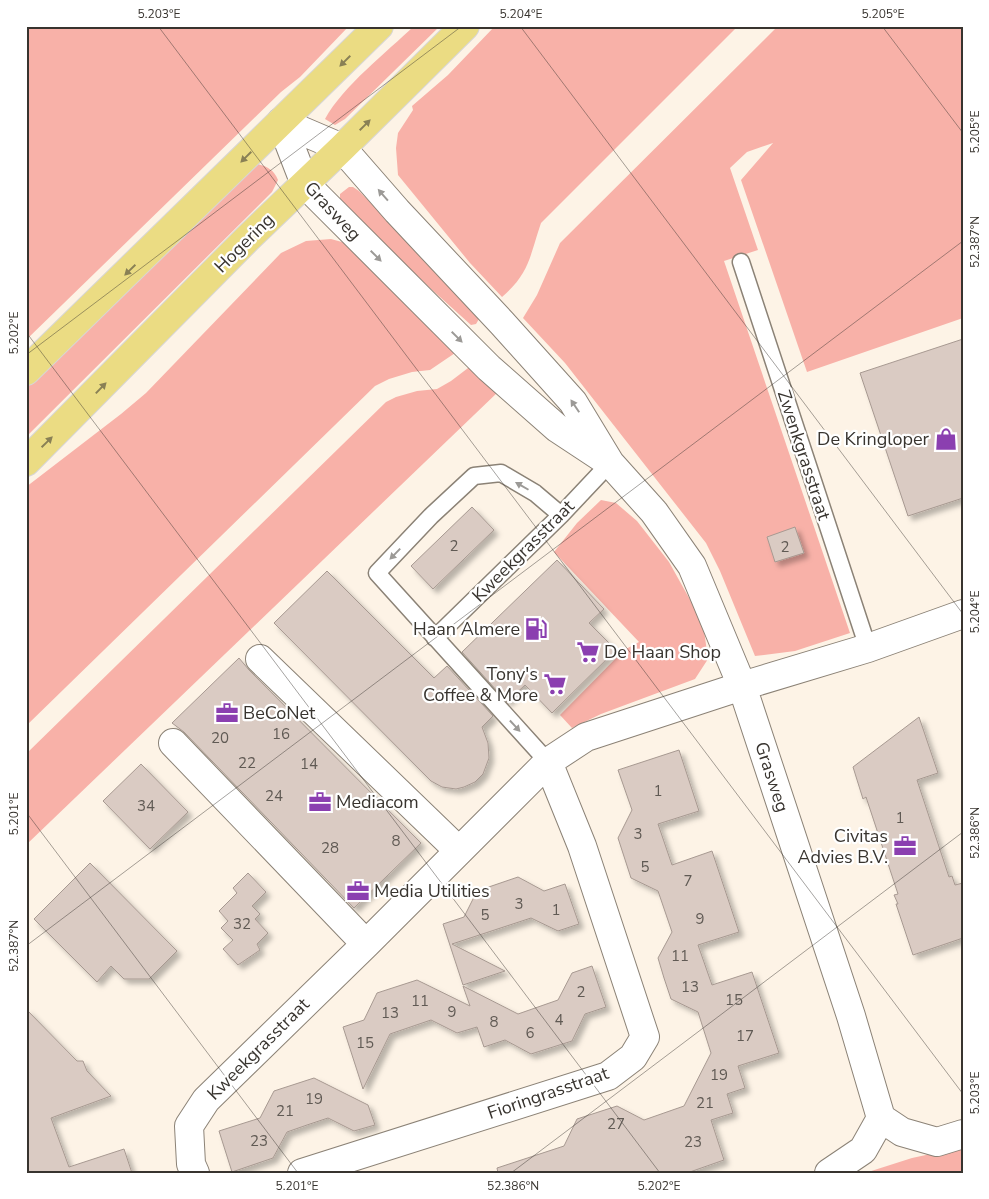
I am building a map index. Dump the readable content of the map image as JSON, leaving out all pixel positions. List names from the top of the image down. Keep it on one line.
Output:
{"streets":{"highway":["Hogering"],"street":["Grasweg","Kweekgrasstraat","Fioringrasstraat"],"lane":["Zwenkgrasstraat"]},"crossings":[["Grasweg","Hogering"],["Grasweg","Kweekgrasstraat"],["Kweekgrasstraat","Fioringrasstraat"]],"places":{"shop":["De Kringloper"],"fuel station":["Haan Almere"],"supermarket":["De Haan Shop","Tony's Coffee & More"],"office":["BeCoNet","Mediacom","Civitas Advies B.V.","Media Utilities"]},"house_numbers":["2","2","16","20","22","14","1","24","34","1","3","8","28","5","7","3","1","5","9","32","11","13","2","15","11","9","13","4","8","6","17","15","19","19","21","21","27","23","23"],"coordinates":["5.203°E","5.204°E","5.205°E","52.387°N","5.202°E","5.201°E","52.386°N"]}
